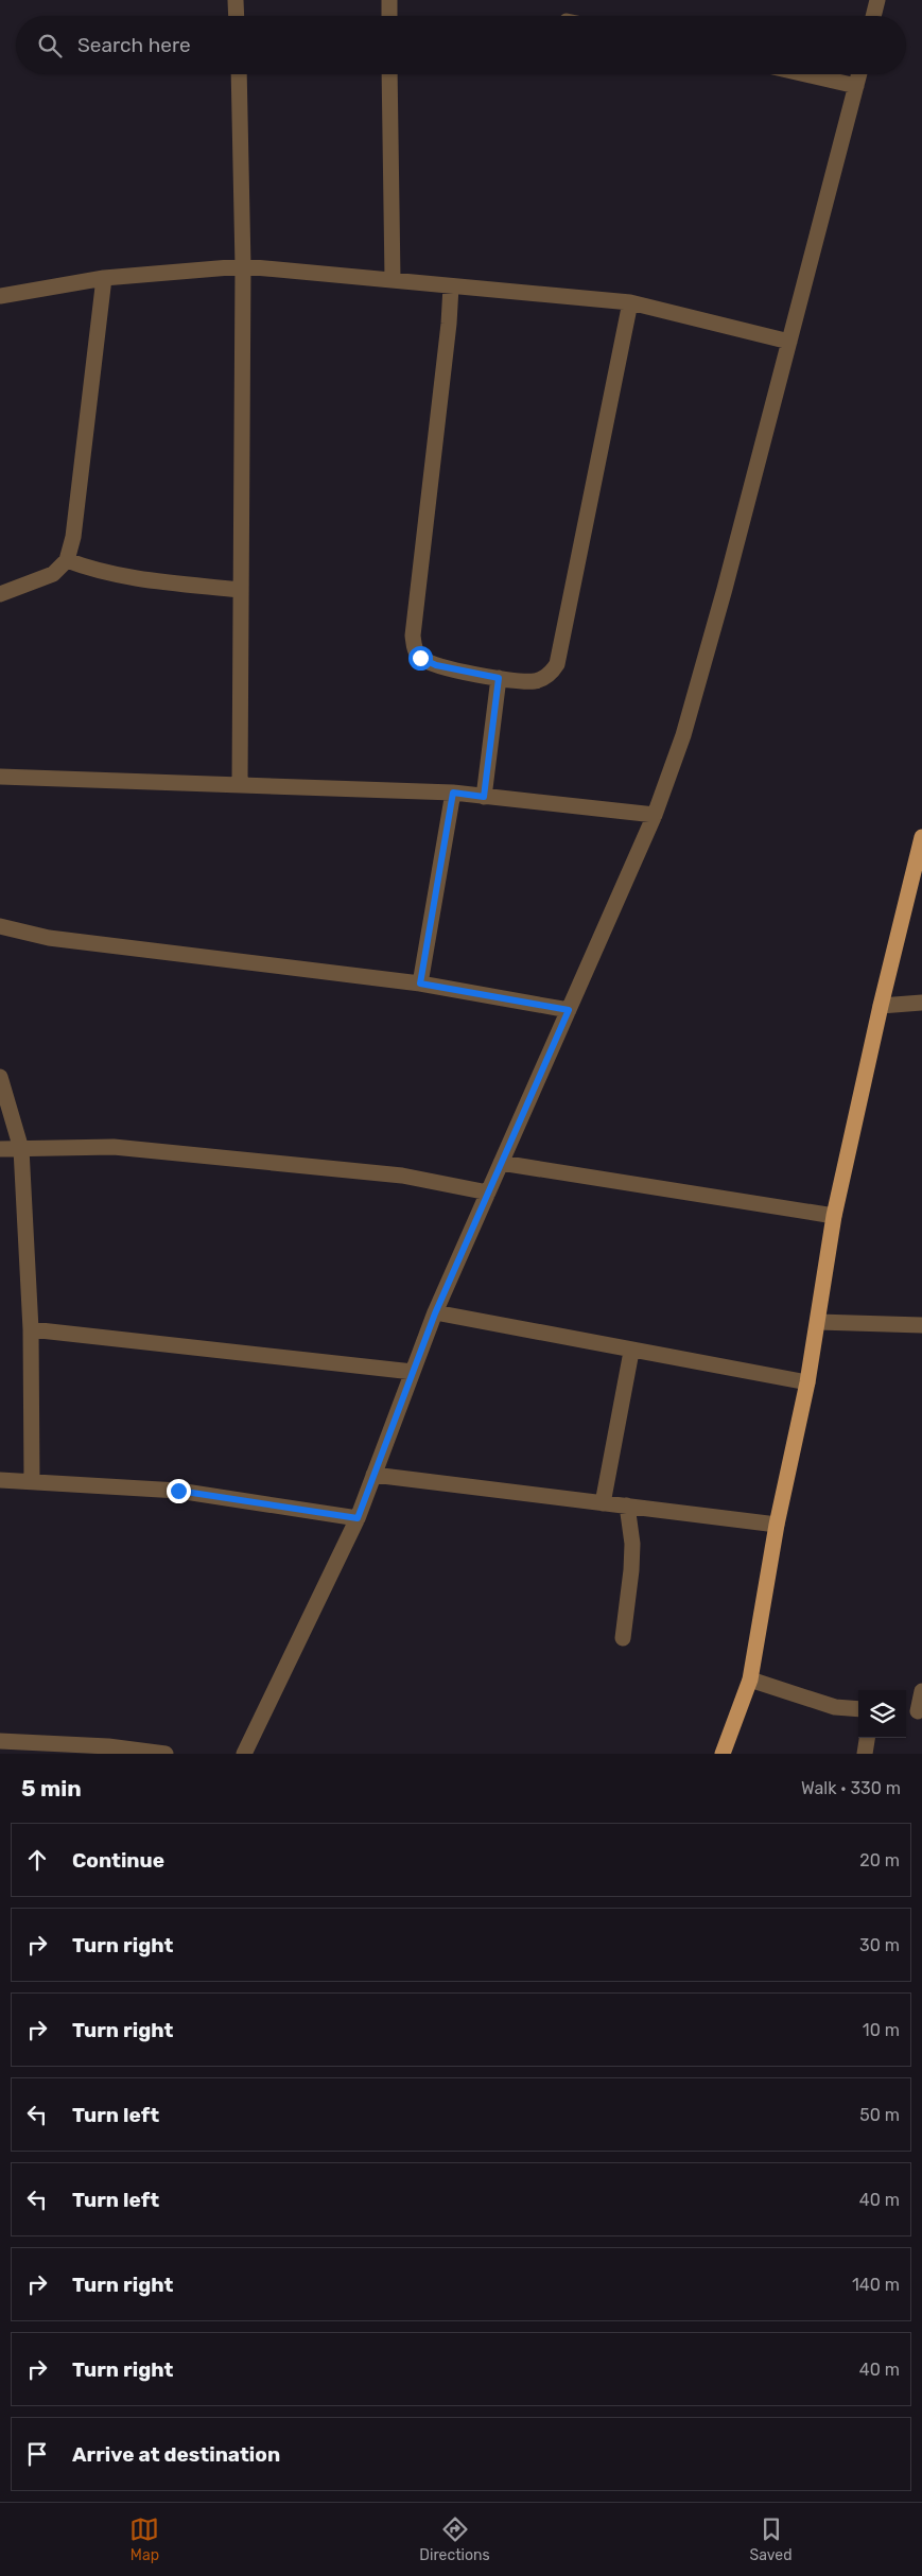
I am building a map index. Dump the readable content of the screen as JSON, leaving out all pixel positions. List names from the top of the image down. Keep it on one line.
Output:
{"page":{"search":"Search here","heading":["5 min","Walk · 330 m"],"list":[["Continue","20 m"],["Turn right","30 m"],["Turn right","10 m"],["Turn left","50 m"],["Turn left","40 m"],["Turn right","140 m"],["Turn right","40 m"],"Arrive at destination"],"nav":["Map","Directions","Saved"]}}
